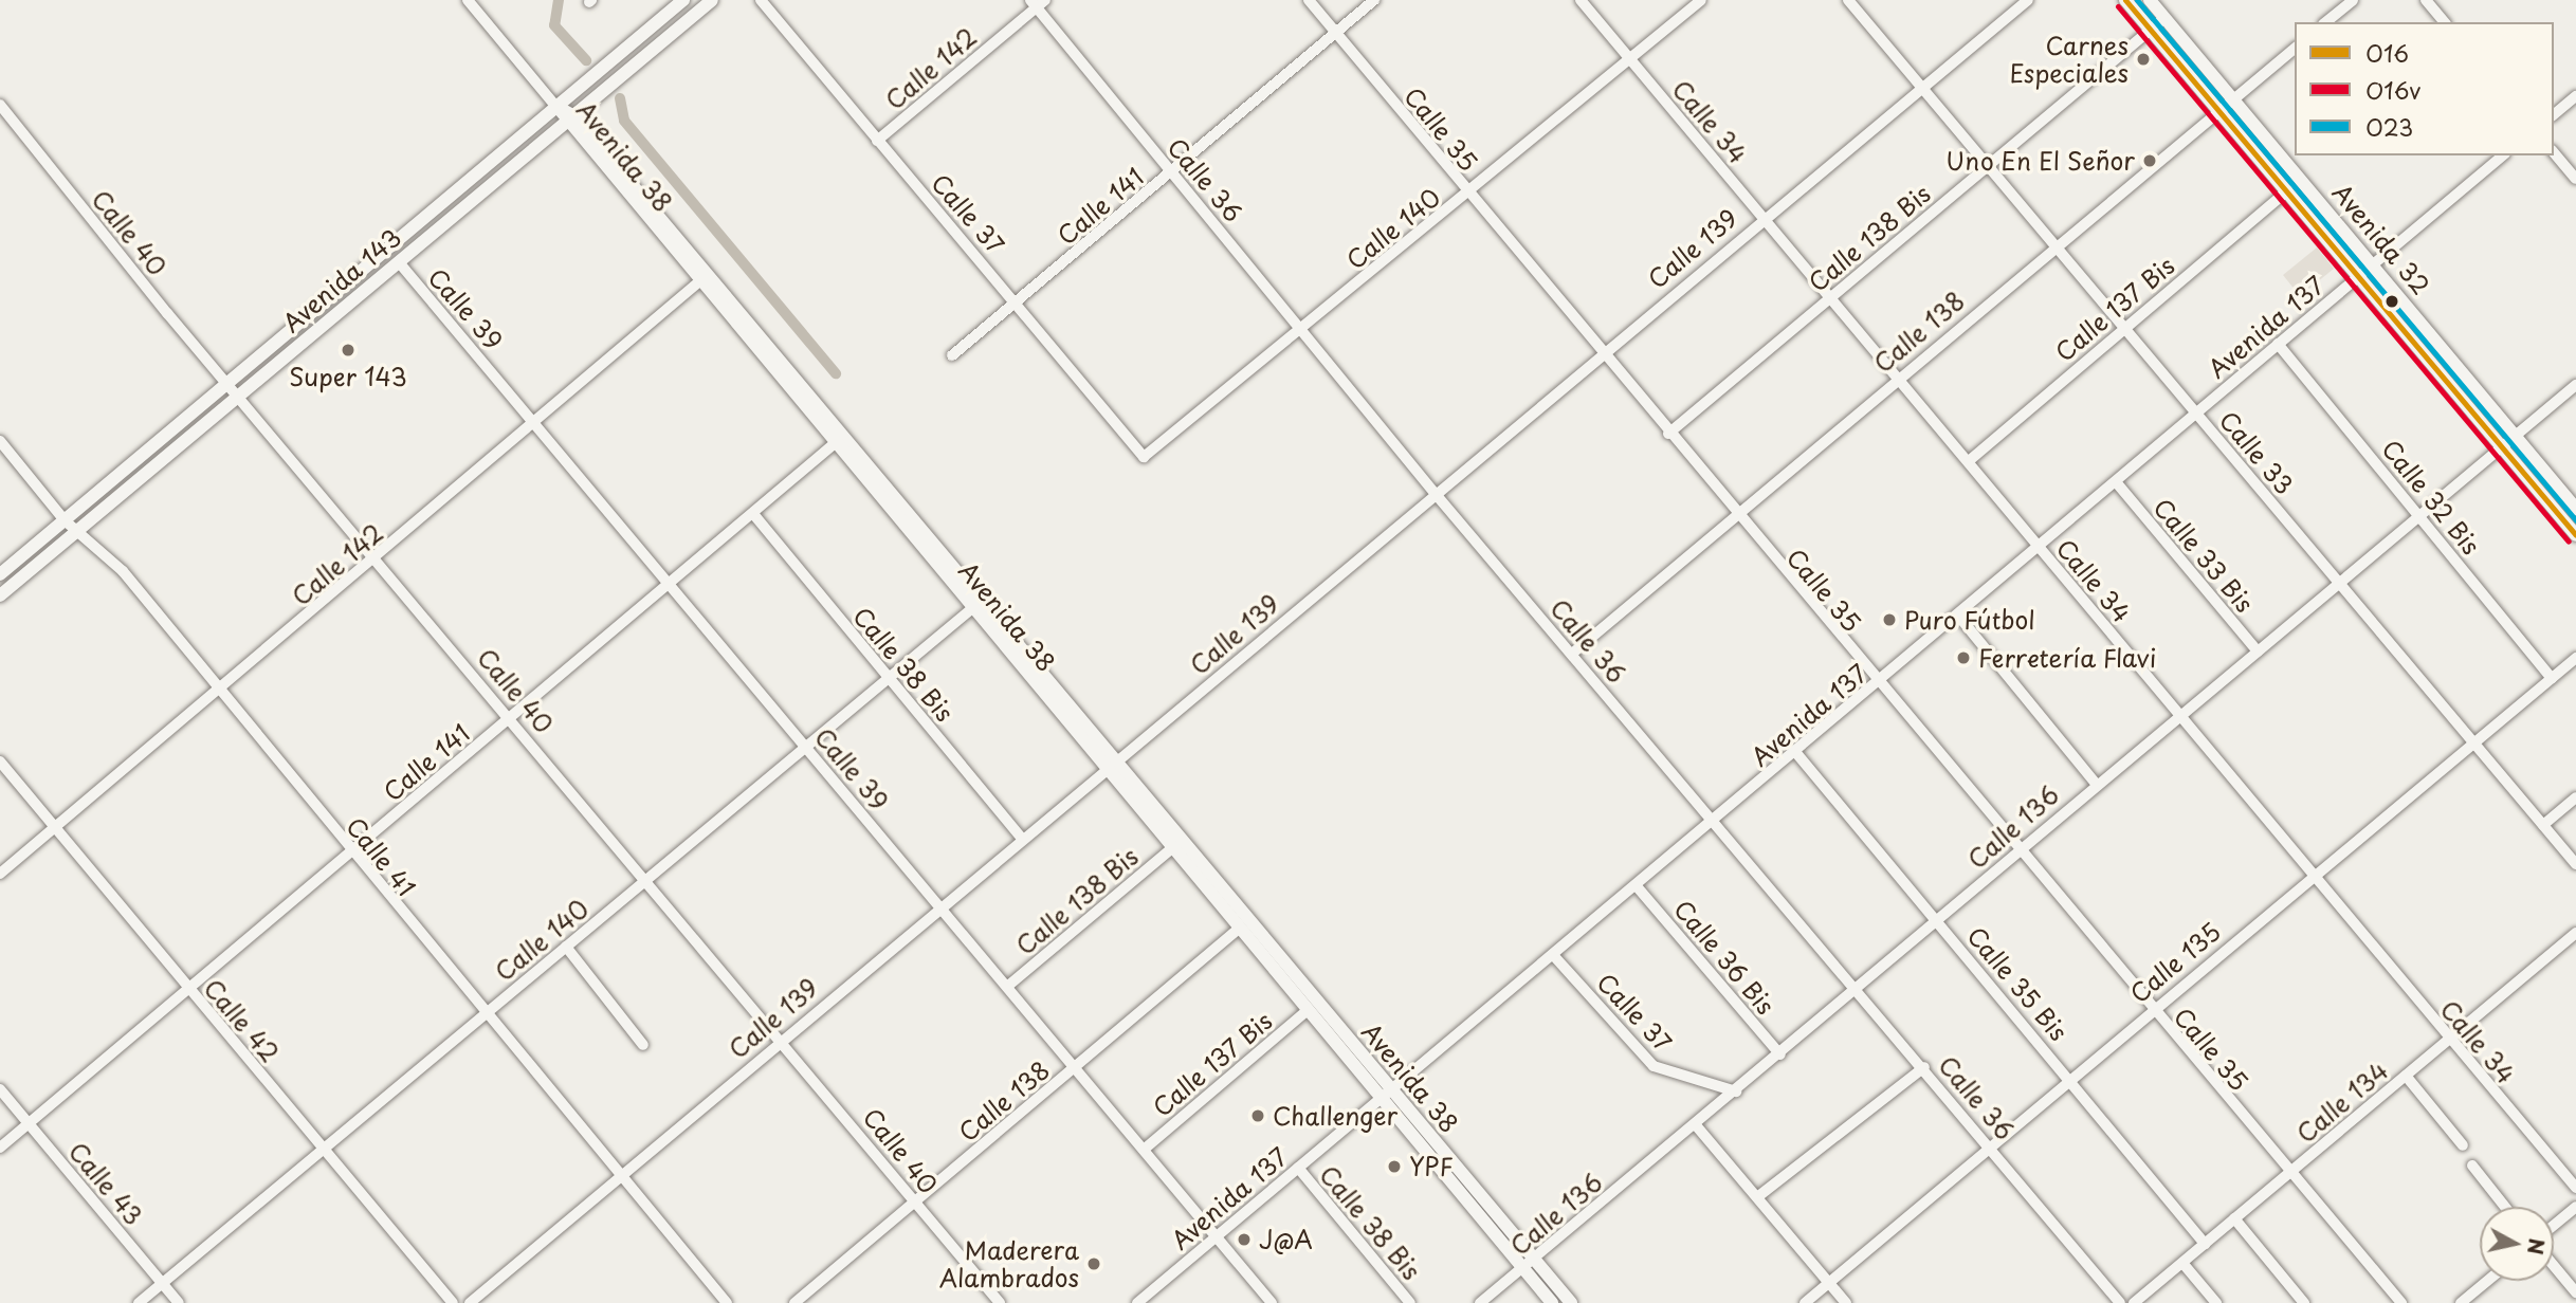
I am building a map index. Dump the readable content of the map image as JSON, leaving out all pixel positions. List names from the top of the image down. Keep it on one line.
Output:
{"streets":{"main road":["Avenida 38","Avenida 32","Avenida 143"],"street":["Calle 142","Calle 34","Calle 35","Calle 36","Calle 141","Calle 37","Calle 140","Calle 40","Calle 138 Bis","Calle 139","Calle 39","Calle 137 Bis","Avenida 137","Calle 138","Calle 33","Calle 32 Bis","Calle 33 Bis","Calle 38 Bis","Calle 136","Calle 41","Calle 36 Bis","Calle 135","Calle 35 Bis","Calle 42","Calle 134","Calle 43"]},"crossings":[["Calle 142","Avenida 38"],["Calle 142","Calle 36"],["Calle 142","Calle 37"],["Calle 142","Calle 40"],["Calle 142","Calle 39"],["Calle 142","Calle 41"],["Calle 142","Calle 42"],["Calle 34","Calle 140"],["Calle 34","Calle 138 Bis"],["Calle 34","Calle 139"],["Calle 34","Calle 137 Bis"],["Calle 34","Avenida 137"],["Calle 34","Calle 138"],["Calle 34","Calle 136"],["Calle 34","Calle 135"],["Calle 34","Calle 134"],["Calle 35","Calle 141"],["Calle 35","Calle 140"],["Calle 35","Calle 138 Bis"],["Calle 35","Calle 139"],["Calle 35","Avenida 137"],["Calle 35","Calle 138"],["Calle 35","Calle 136"],["Calle 35","Calle 135"],["Calle 35","Calle 134"],["Avenida 38","Calle 141"],["Avenida 38","Calle 140"],["Avenida 38","Calle 138 Bis"],["Avenida 38","Calle 139"],["Avenida 38","Avenida 143"],["Avenida 38","Calle 137 Bis"],["Avenida 38","Avenida 137"],["Avenida 38","Calle 138"],["Avenida 38","Calle 136"],["Calle 36","Calle 141"],["Calle 36","Calle 140"],["Calle 36","Calle 139"],["Calle 36","Avenida 137"],["Calle 36","Calle 138"],["Calle 36","Calle 136"],["Calle 36","Calle 135"],["Calle 141","Calle 37"],["Calle 141","Calle 40"],["Calle 141","Calle 39"],["Calle 141","Calle 38 Bis"],["Calle 141","Calle 41"],["Calle 141","Calle 42"],["Calle 141","Calle 43"],["Calle 37","Calle 140"],["Calle 37","Avenida 137"],["Calle 37","Calle 136"],["Calle 140","Calle 40"],["Calle 140","Calle 39"],["Calle 140","Calle 38 Bis"],["Calle 140","Calle 41"],["Calle 140","Calle 42"],["Calle 140","Calle 43"],["Calle 40","Calle 139"],["Calle 40","Avenida 143"],["Calle 40","Calle 138"],["Calle 138 Bis","Avenida 32"],["Calle 138 Bis","Calle 39"],["Calle 138 Bis","Calle 33"],["Avenida 32","Calle 137 Bis"],["Avenida 32","Avenida 137"],["Avenida 32","Calle 138"],["Avenida 32","Calle 136"],["Calle 139","Calle 39"],["Calle 139","Calle 33"],["Calle 139","Calle 38 Bis"],["Calle 139","Calle 41"],["Avenida 143","Calle 39"],["Avenida 143","Calle 41"],["Calle 39","Calle 137 Bis"],["Calle 39","Avenida 137"],["Calle 39","Calle 138"],["Calle 137 Bis","Calle 33"],["Avenida 137","Calle 33"],["Avenida 137","Calle 32 Bis"],["Avenida 137","Calle 33 Bis"],["Avenida 137","Calle 38 Bis"],["Avenida 137","Calle 36 Bis"],["Avenida 137","Calle 35 Bis"],["Calle 138","Calle 33"],["Calle 33","Calle 136"],["Calle 33","Calle 135"],["Calle 32 Bis","Calle 136"],["Calle 32 Bis","Calle 135"],["Calle 33 Bis","Calle 136"],["Calle 136","Calle 36 Bis"],["Calle 136","Calle 35 Bis"],["Calle 135","Calle 35 Bis"],["Calle 35 Bis","Calle 134"]],"places":["Carnes Especiales","Uno En El Señor","Super 143","Puro Fútbol","Ferretería Flavi","Challenger","YPF","J@A","Maderera Alambrados"],"lines":["transit line O16","transit line O23","transit line O16v"],"legend":["O16","O16v","O23"],"north":"right"}
